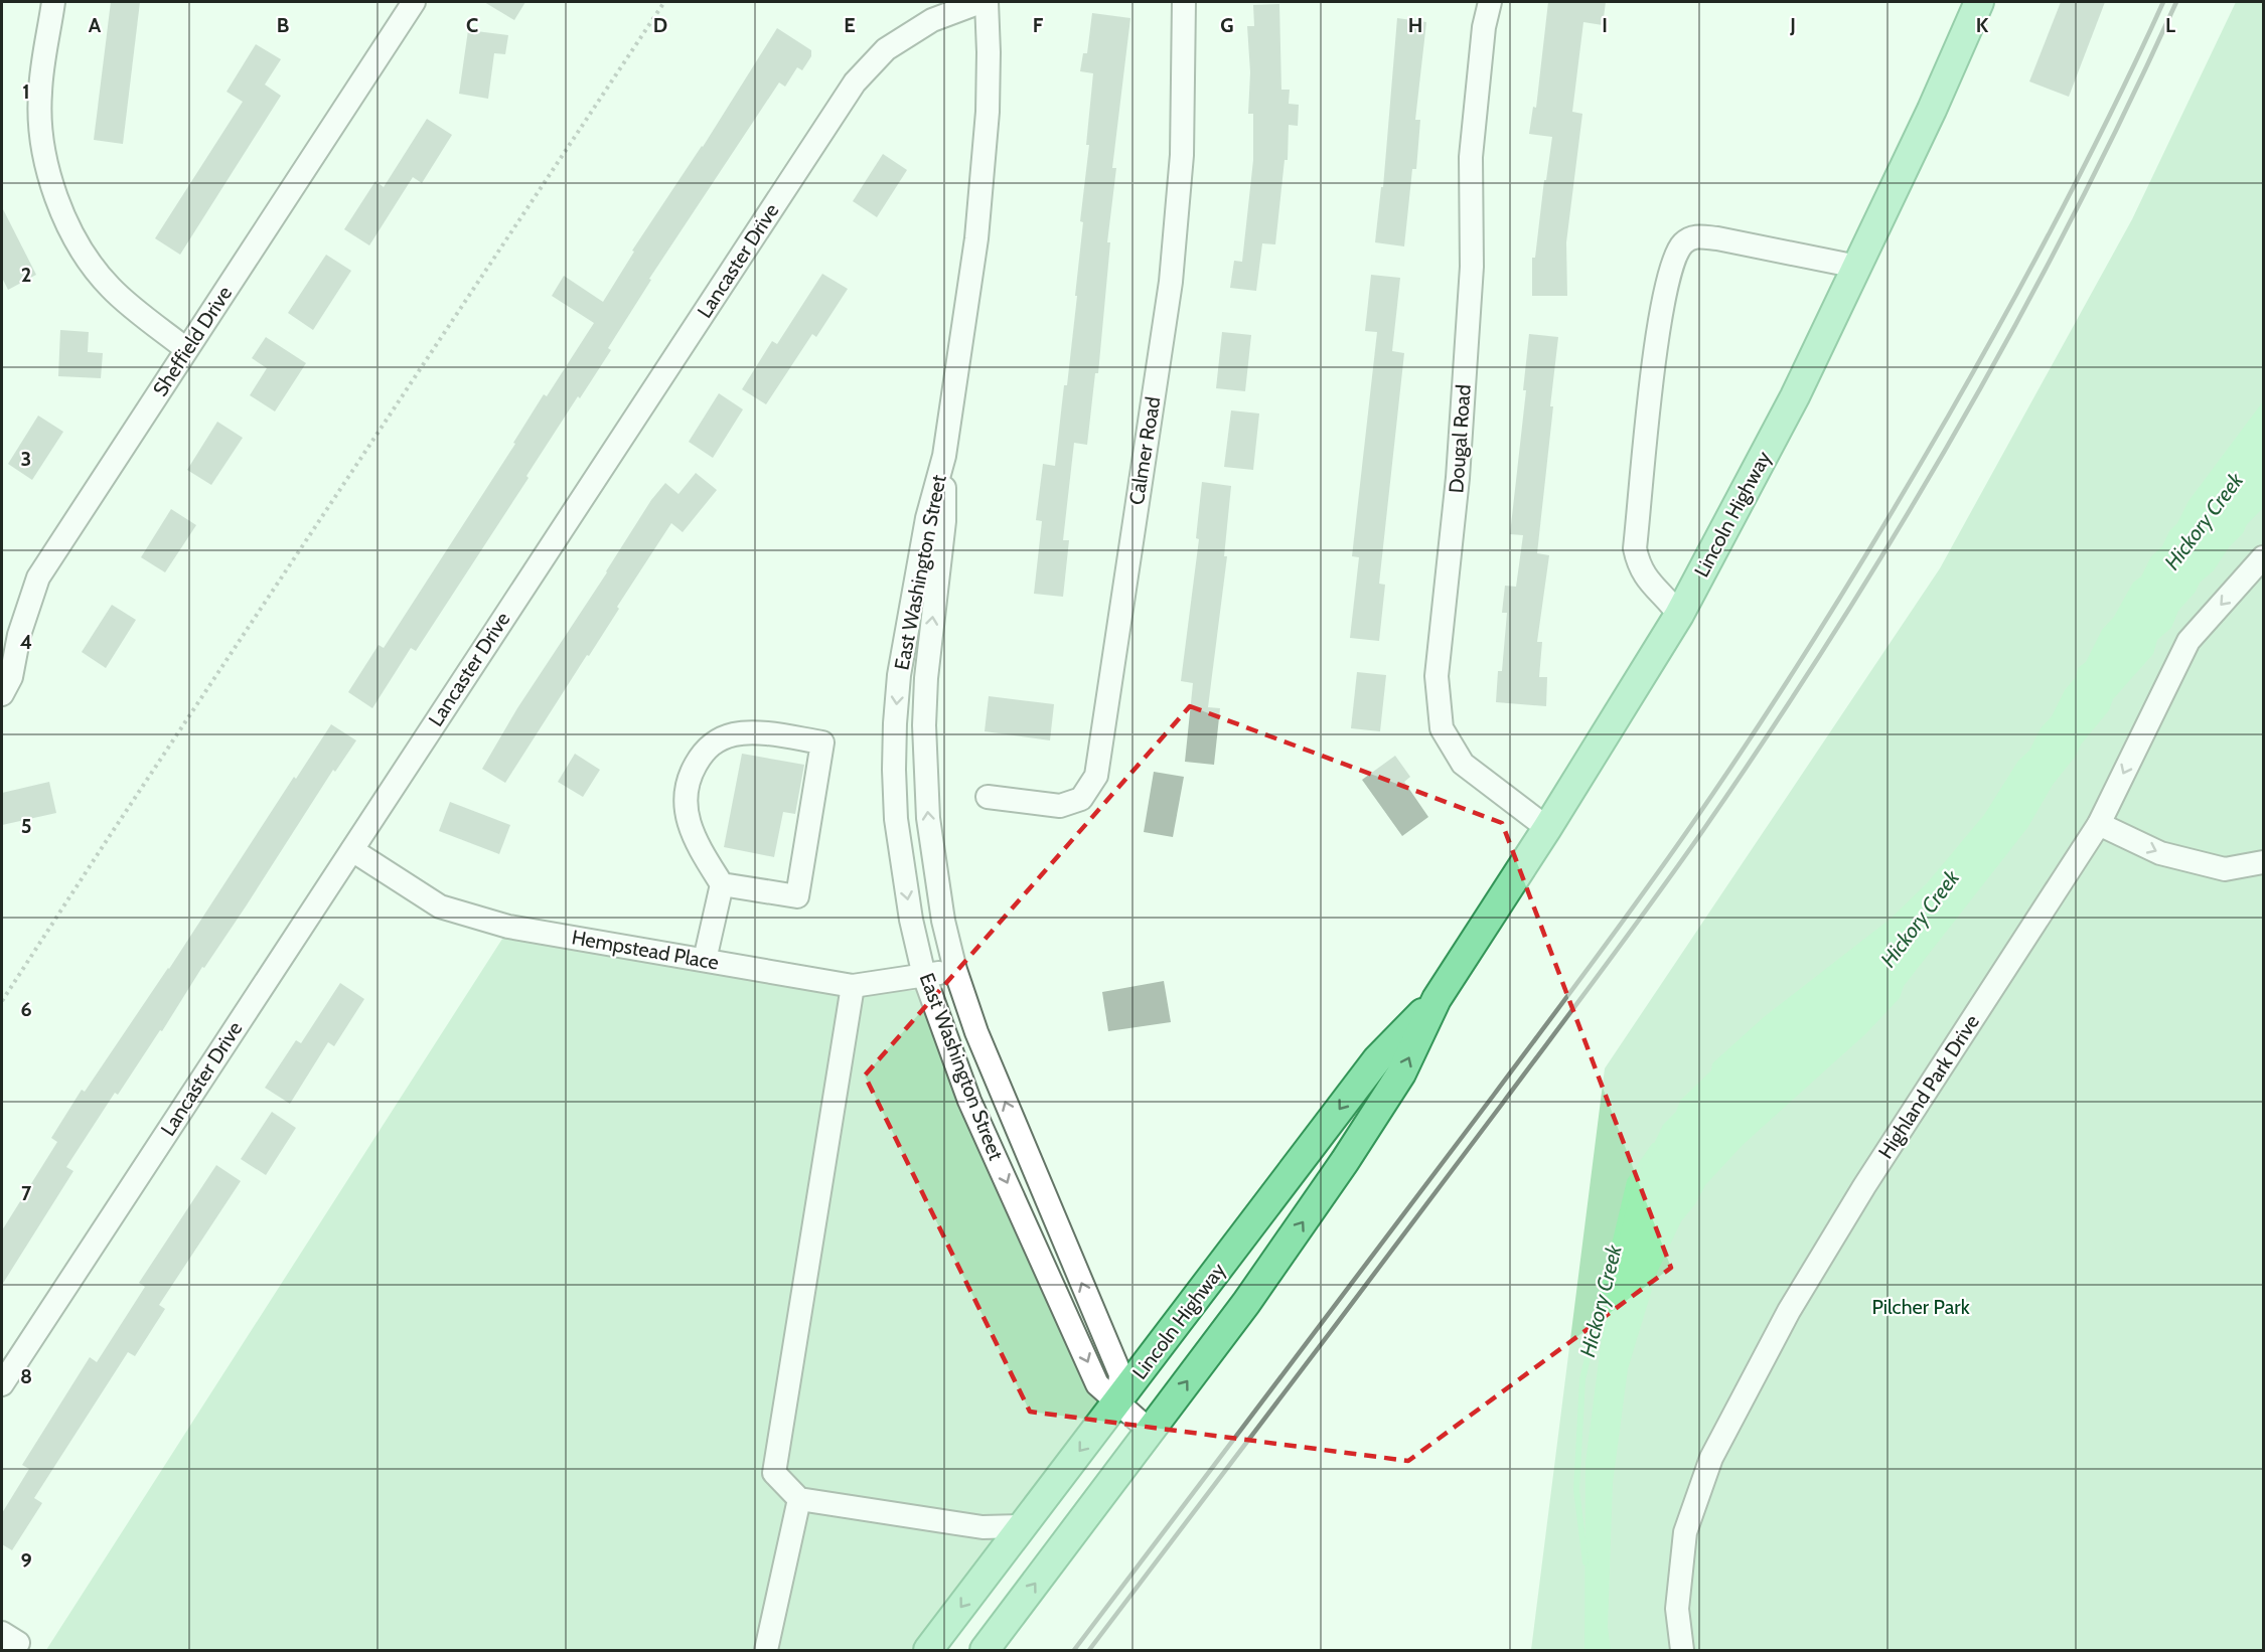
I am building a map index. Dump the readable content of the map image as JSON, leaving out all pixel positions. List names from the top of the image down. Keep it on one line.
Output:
{"streets":{"main road":["Lincoln Highway"],"street":["Lancaster Drive","Sheffield Drive","Dougal Road","Calmer Road","East Washington Street","Hempstead Place","Highland Park Drive"]},"crossings":[["Lancaster Drive","Hempstead Place"],["Dougal Road","Lincoln Highway"],["Lincoln Highway","East Washington Street"],["East Washington Street","Hempstead Place"]],"water":["Hickory Creek"],"parks":["Pilcher Park"],"grid":{"columns":["A","B","C","D","E","F","G","H","I","J","K","L"],"rows":["1","2","3","4","5","6","7","8","9"]}}
